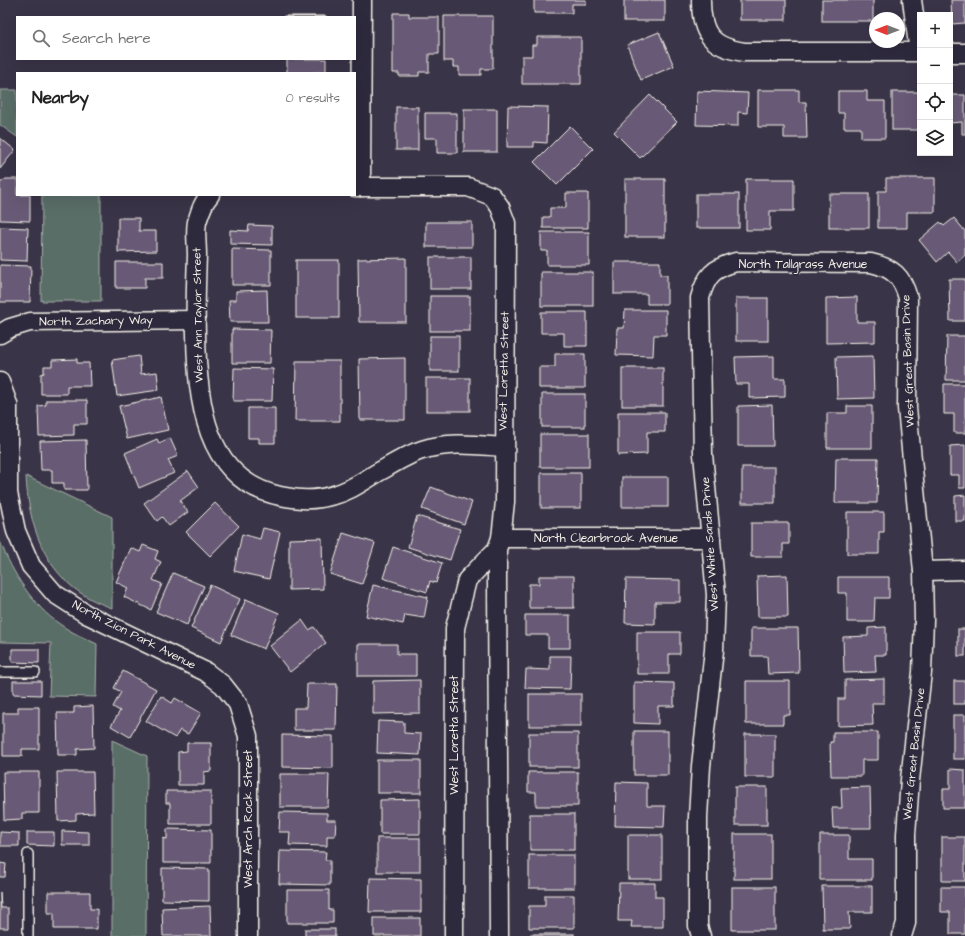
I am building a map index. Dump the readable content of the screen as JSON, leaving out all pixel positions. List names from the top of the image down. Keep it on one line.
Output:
{"streets":{"street":["North Tallgrass Avenue","West Ann Taylor Street","North Zachary Way","West Great Basin Drive","West Loretta Street","North Clearbrook Avenue","West White Sands Drive","North Zion Park Avenue","West Arch Rock Street"]},"crossings":[["North Tallgrass Avenue","West Great Basin Drive"],["North Tallgrass Avenue","West White Sands Drive"],["West Ann Taylor Street","North Zachary Way"],["West Ann Taylor Street","West Loretta Street"],["West Loretta Street","North Clearbrook Avenue"],["North Clearbrook Avenue","West White Sands Drive"],["North Zion Park Avenue","West Arch Rock Street"]],"north":"left","page":{"map_buttons":["+","−"],"search":"Search here","heading":["Nearby","0 results"]}}
